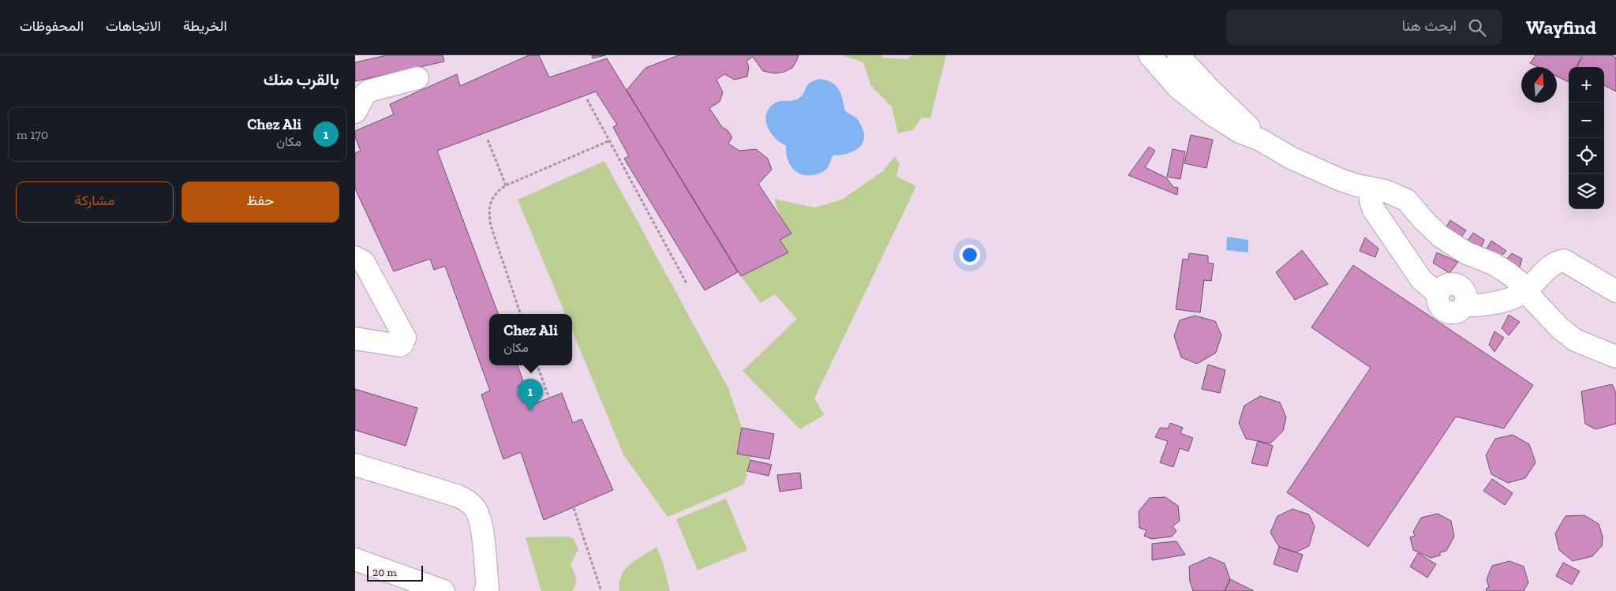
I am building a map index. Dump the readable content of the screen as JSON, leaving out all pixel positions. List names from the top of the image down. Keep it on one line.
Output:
{"scale_bar":"20 m","north":"top","page":{"header":"Wayfind","search":"ابحث هنا","nav":["الخريطة","الاتجاهات","المحفوظات"],"heading":"بالقرب منك","map_buttons":["+","−"],"list":[{"mark":"1","name":"Chez Ali","note":"مكان","value":"170 m"}],"buttons":["حفظ","مشاركة"],"popup":["Chez Ali","مكان"],"pins":"1","scale":"20 m"}}
